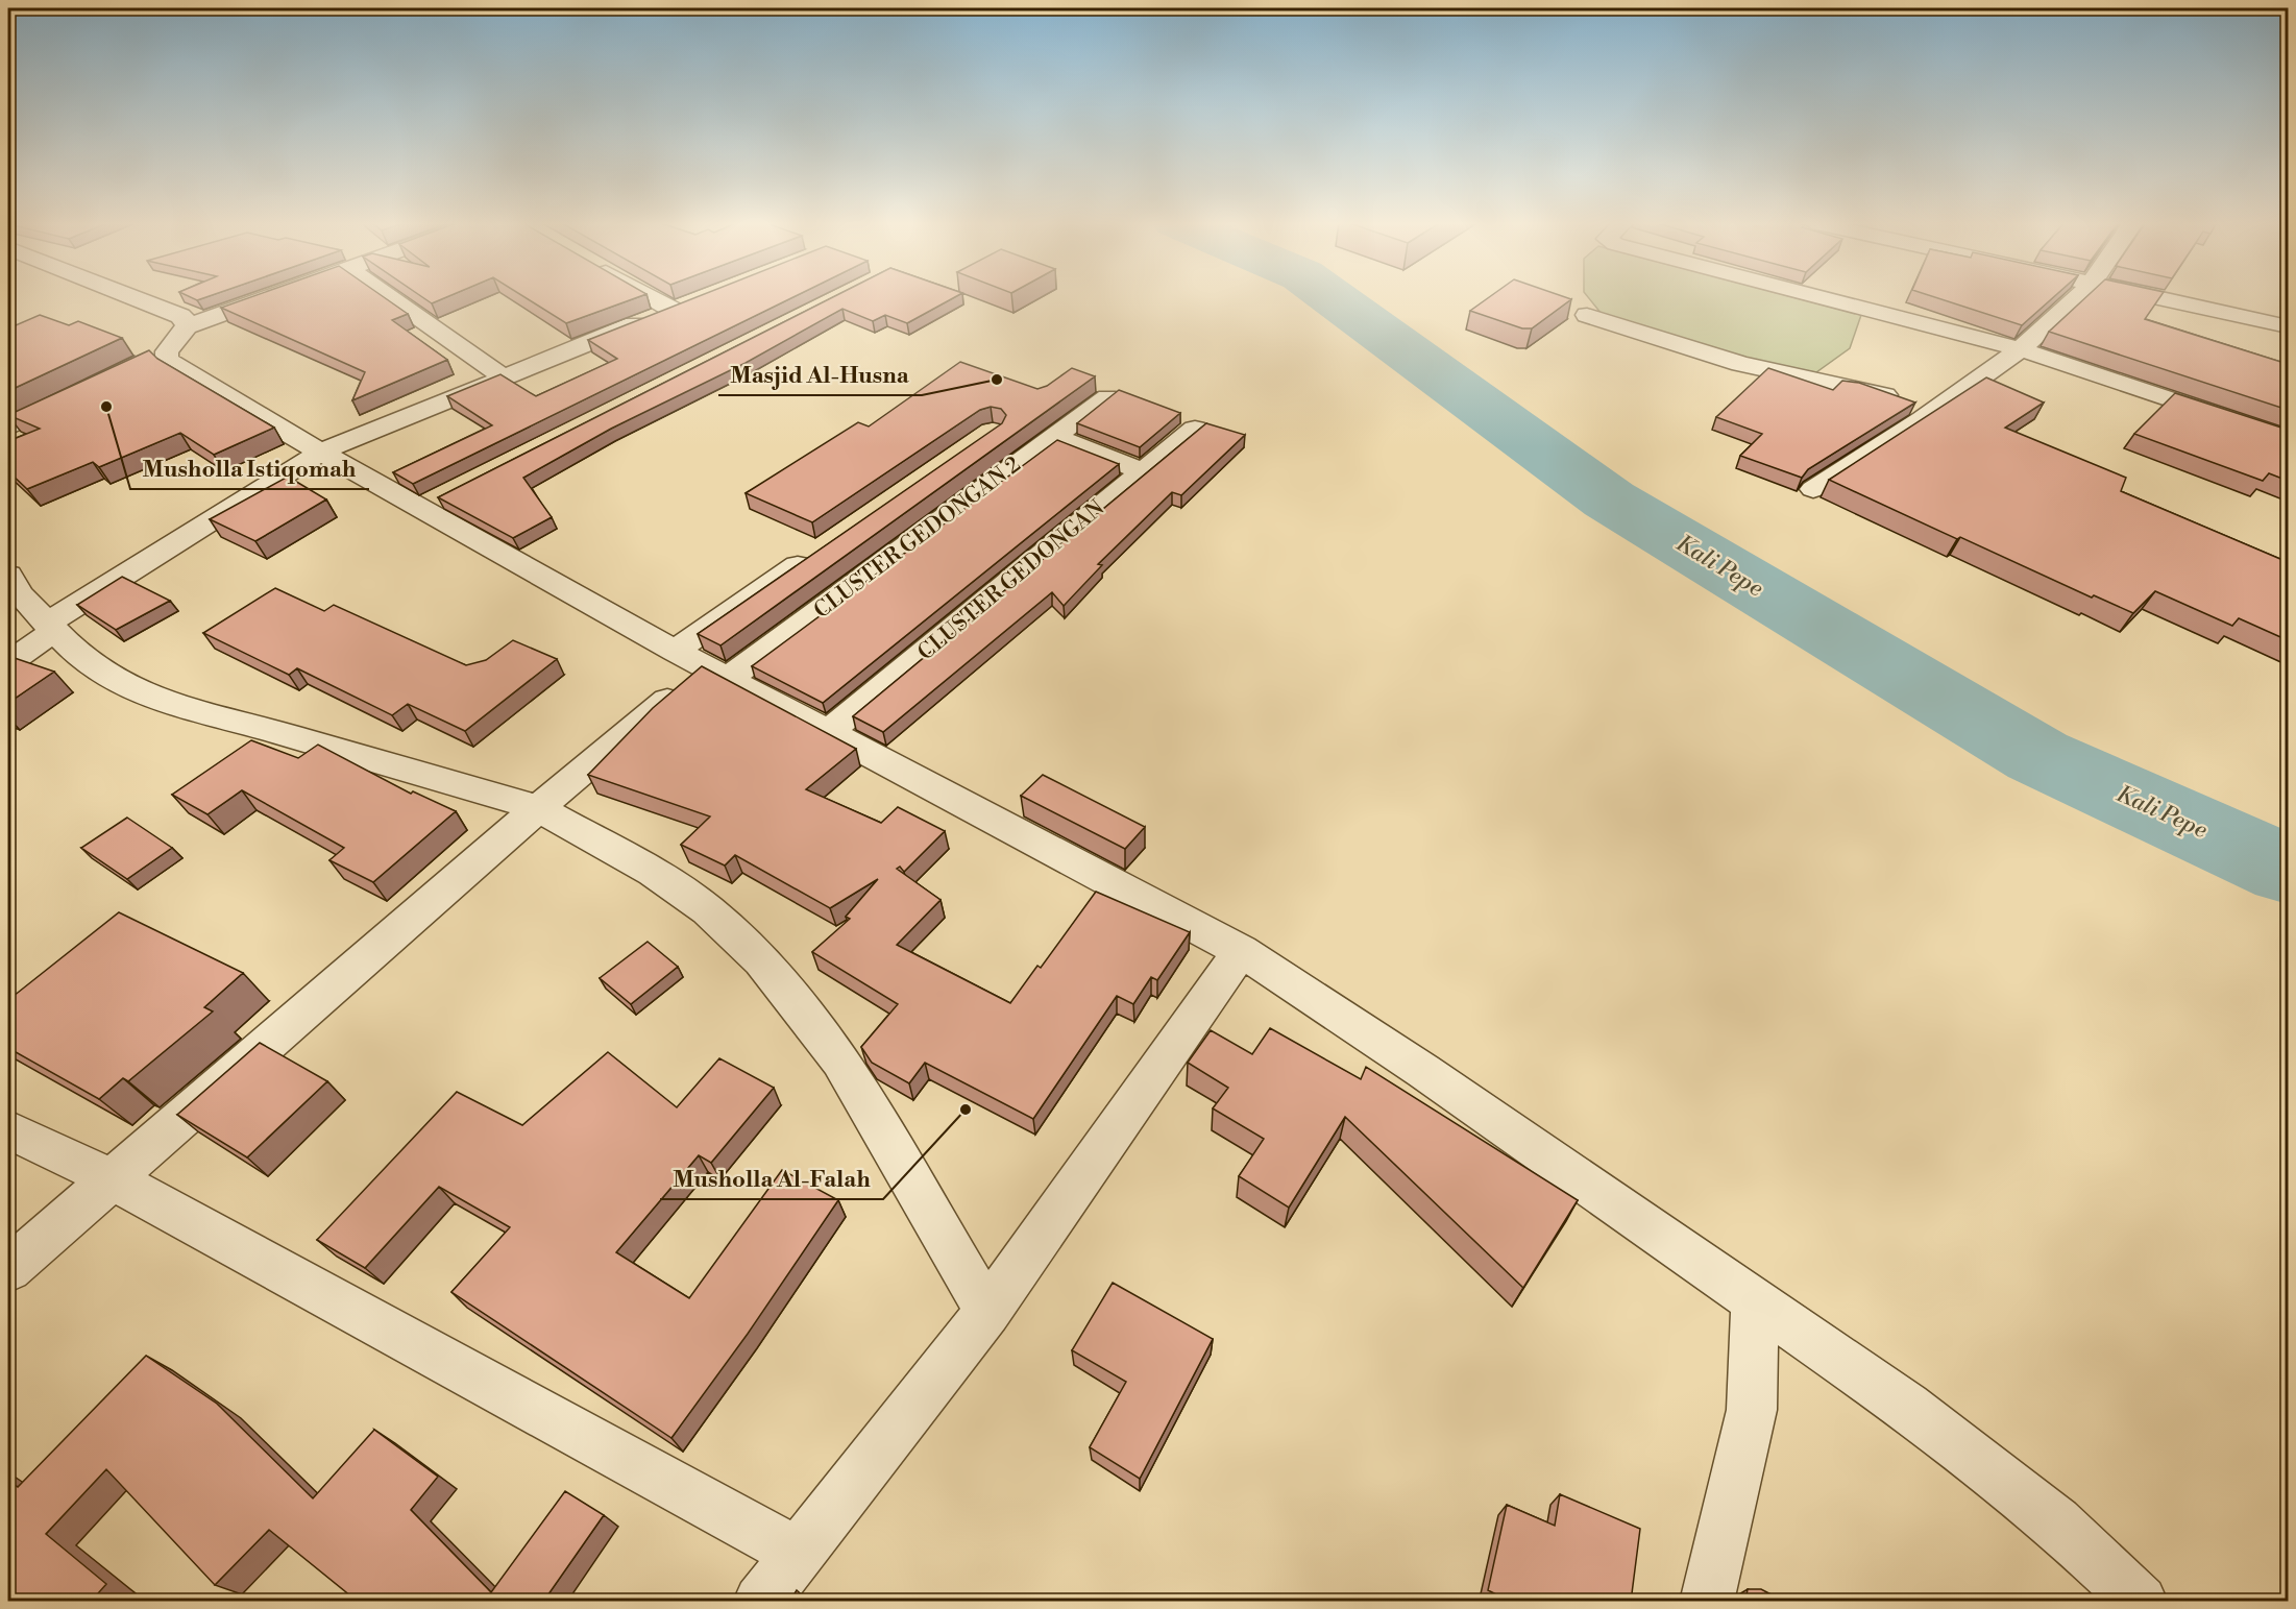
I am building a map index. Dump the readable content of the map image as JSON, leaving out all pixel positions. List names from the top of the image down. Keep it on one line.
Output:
{"streets":{"street":["CLUSTER GEDONGAN 2","CLUSTER GEDONGAN"]},"water":["Kali Pepe"],"places":["Masjid Al-Husna","Musholla Istiqomah","Musholla Al-Falah"]}
